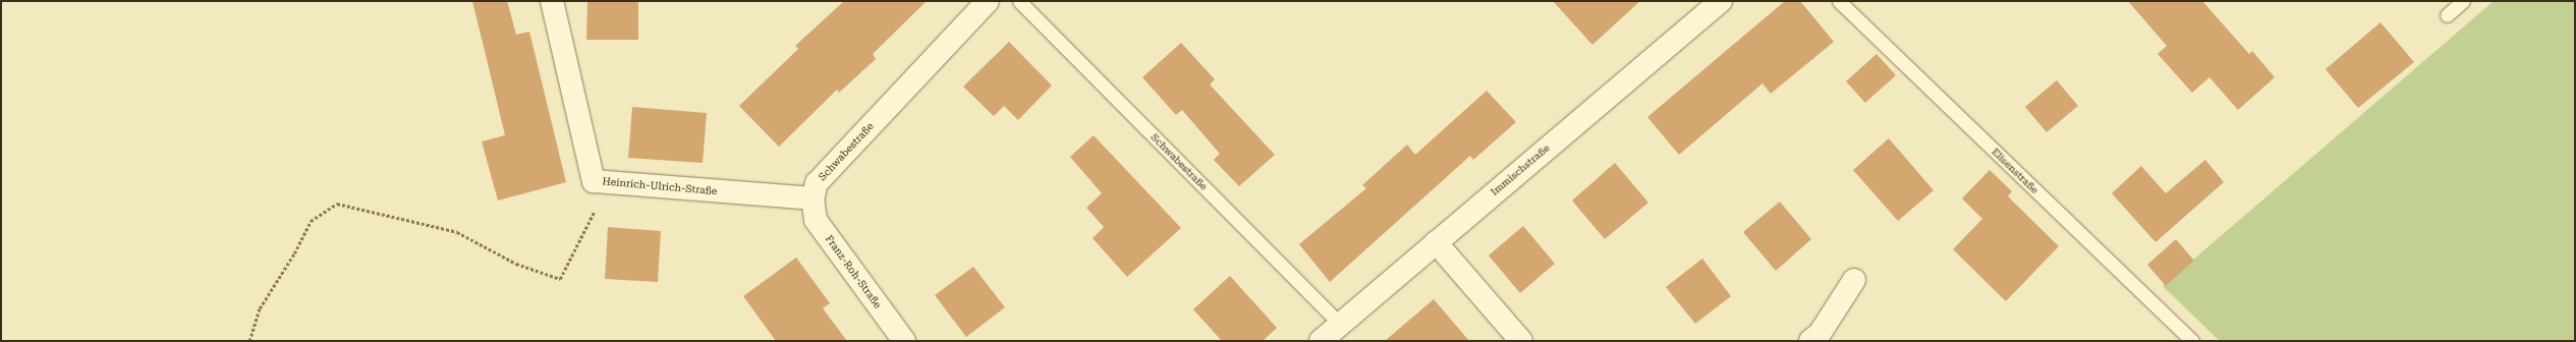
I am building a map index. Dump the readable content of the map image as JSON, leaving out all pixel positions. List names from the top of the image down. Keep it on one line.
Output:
{"streets":{"street":["Schwabestraße","Immischstraße","Heinrich-Ulrich-Straße","Franz-Roh-Straße"],"lane":["Elisenstraße"]},"crossings":[["Schwabestraße","Immischstraße"],["Schwabestraße","Heinrich-Ulrich-Straße"],["Schwabestraße","Franz-Roh-Straße"],["Heinrich-Ulrich-Straße","Franz-Roh-Straße"]]}
